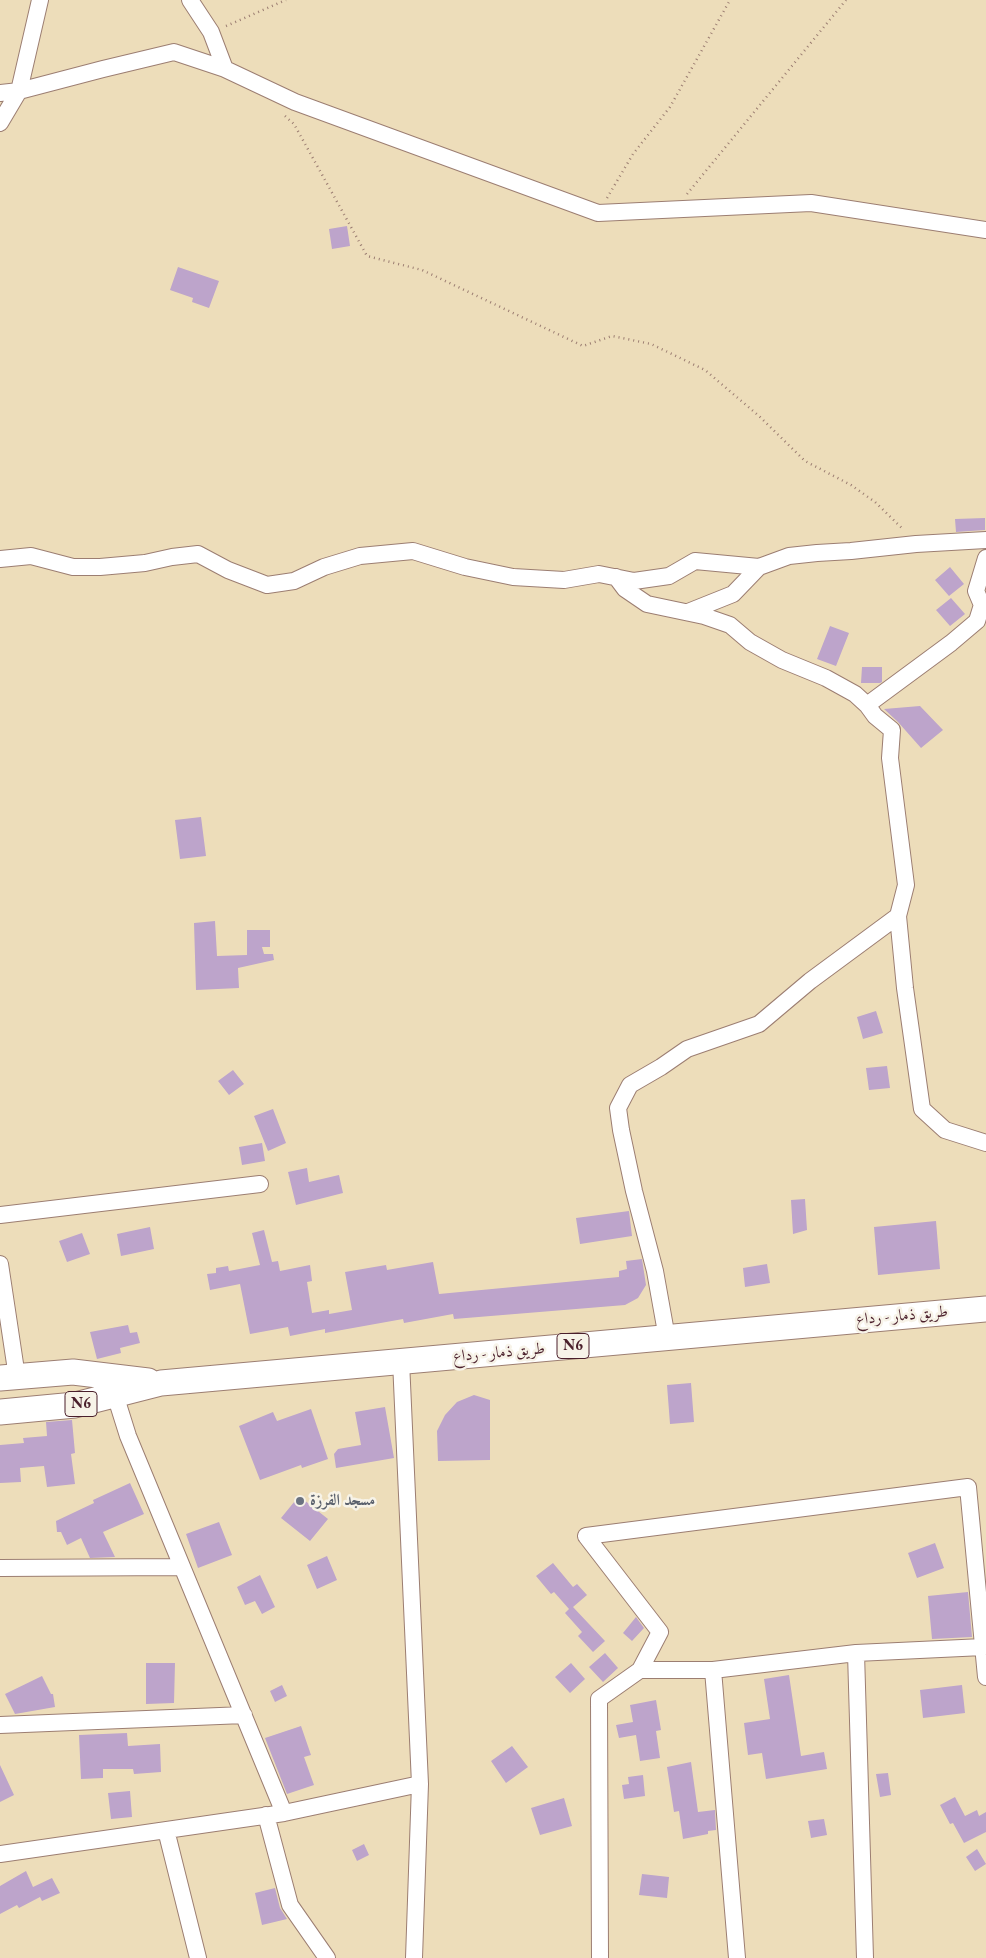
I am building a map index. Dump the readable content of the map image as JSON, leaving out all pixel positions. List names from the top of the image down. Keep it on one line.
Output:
{"streets":{"main road":["طريق ذمار - رداع","N6"]},"crossings":[["طريق ذمار - رداع","N6"]],"places":["مسجد الفرزة"]}
